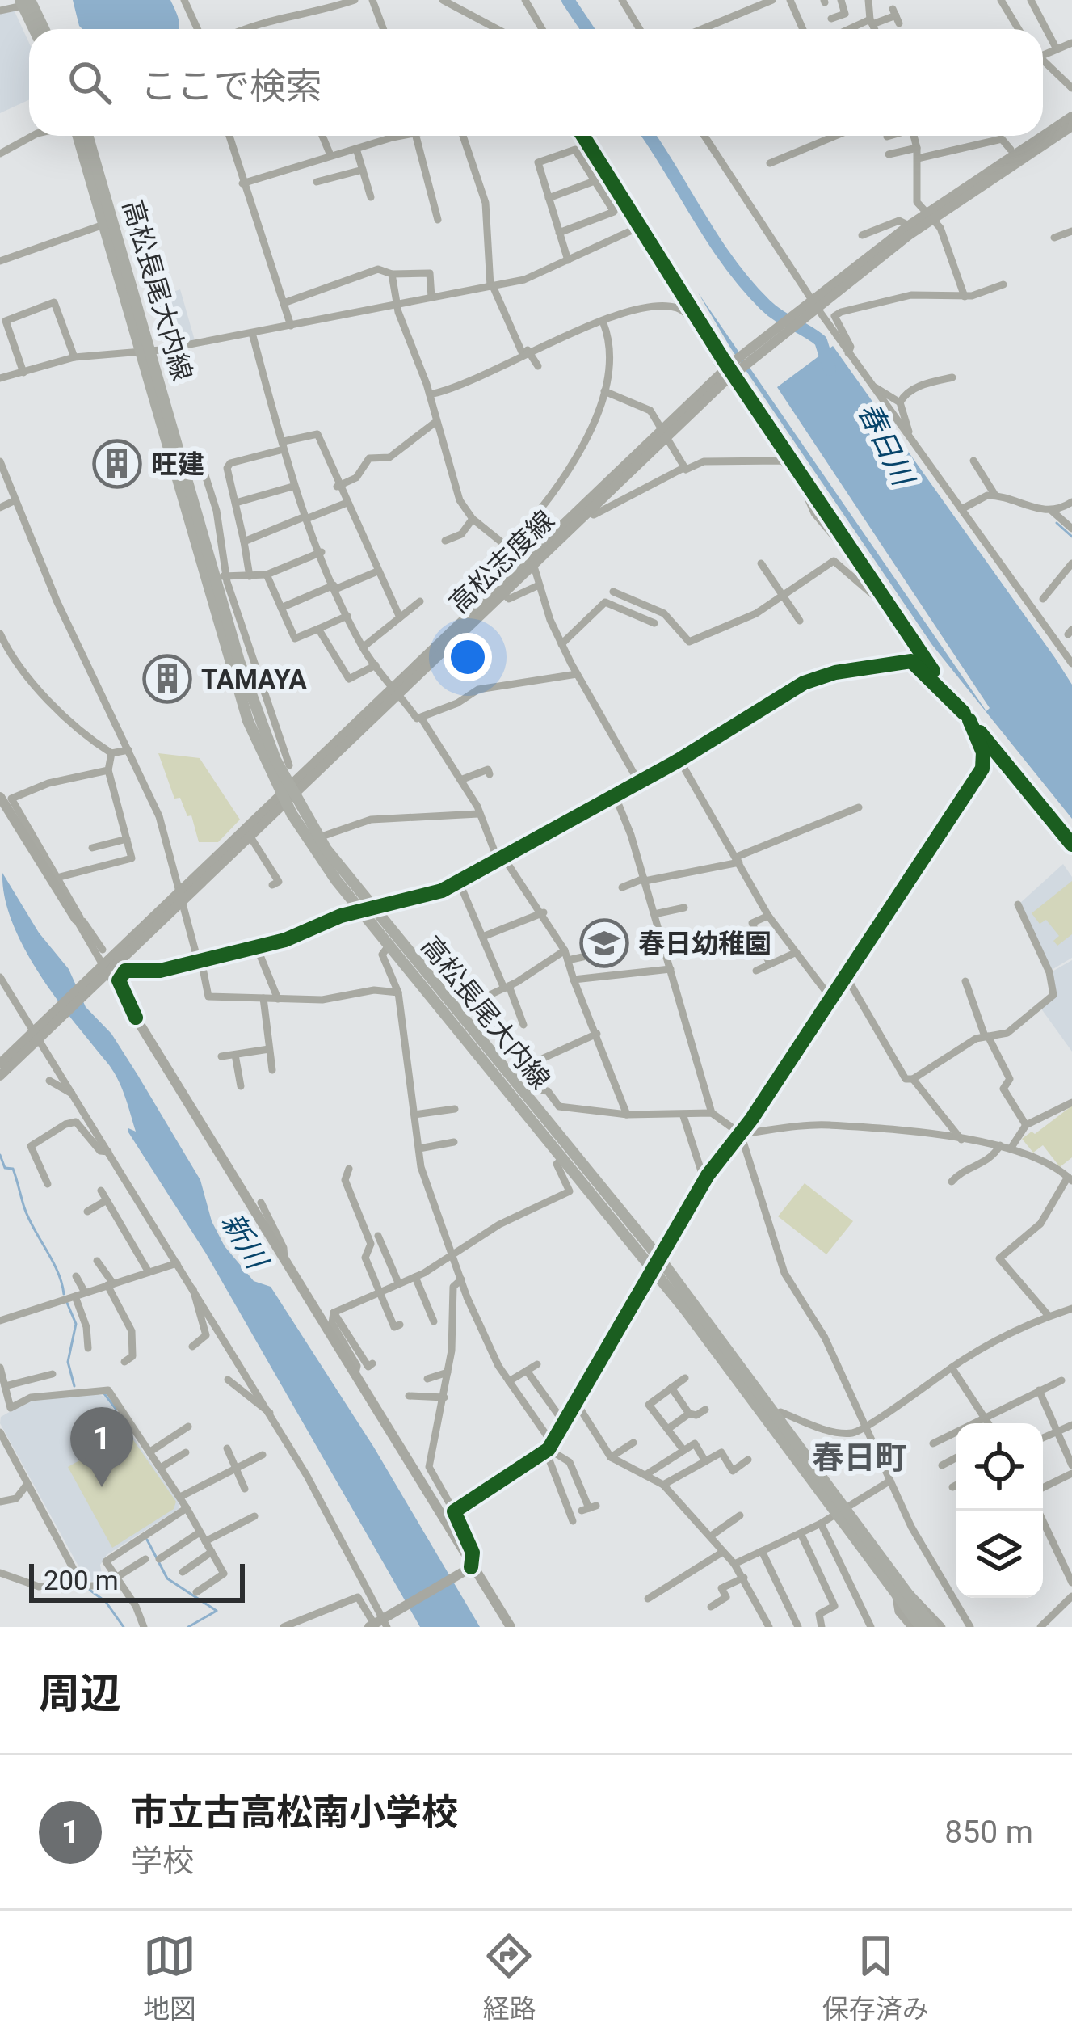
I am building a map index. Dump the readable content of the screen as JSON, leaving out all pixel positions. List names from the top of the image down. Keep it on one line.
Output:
{"streets":{"main road":["高松長尾大内線","高松志度線"]},"crossings":[["高松長尾大内線","高松志度線"]],"districts":["春日町"],"water":["春日川","新川"],"places":{"building":["旺建","TAMAYA"],"school or university":["春日幼稚園"]},"scale_bar":"200 m","page":{"search":"ここで検索","pins":"1","scale":"200 m","heading":"周辺","list":[{"mark":"1","name":"市立古高松南小学校","note":"学校","value":"850 m"}],"nav":["地図","経路","保存済み"]}}
